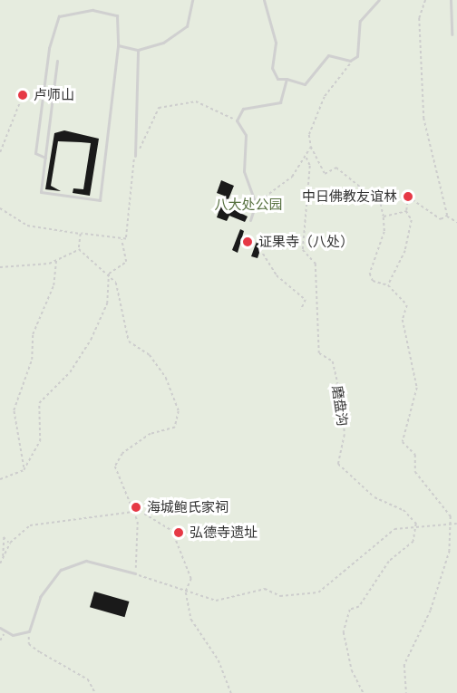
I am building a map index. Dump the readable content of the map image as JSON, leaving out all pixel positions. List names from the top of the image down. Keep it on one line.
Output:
{"streets":{"path":["磨盘沟"]},"parks":["八大处公园"],"places":["卢师山","中日佛教友谊林","证果寺（八处）","海城鲍氏家祠","弘德寺遗址"]}
